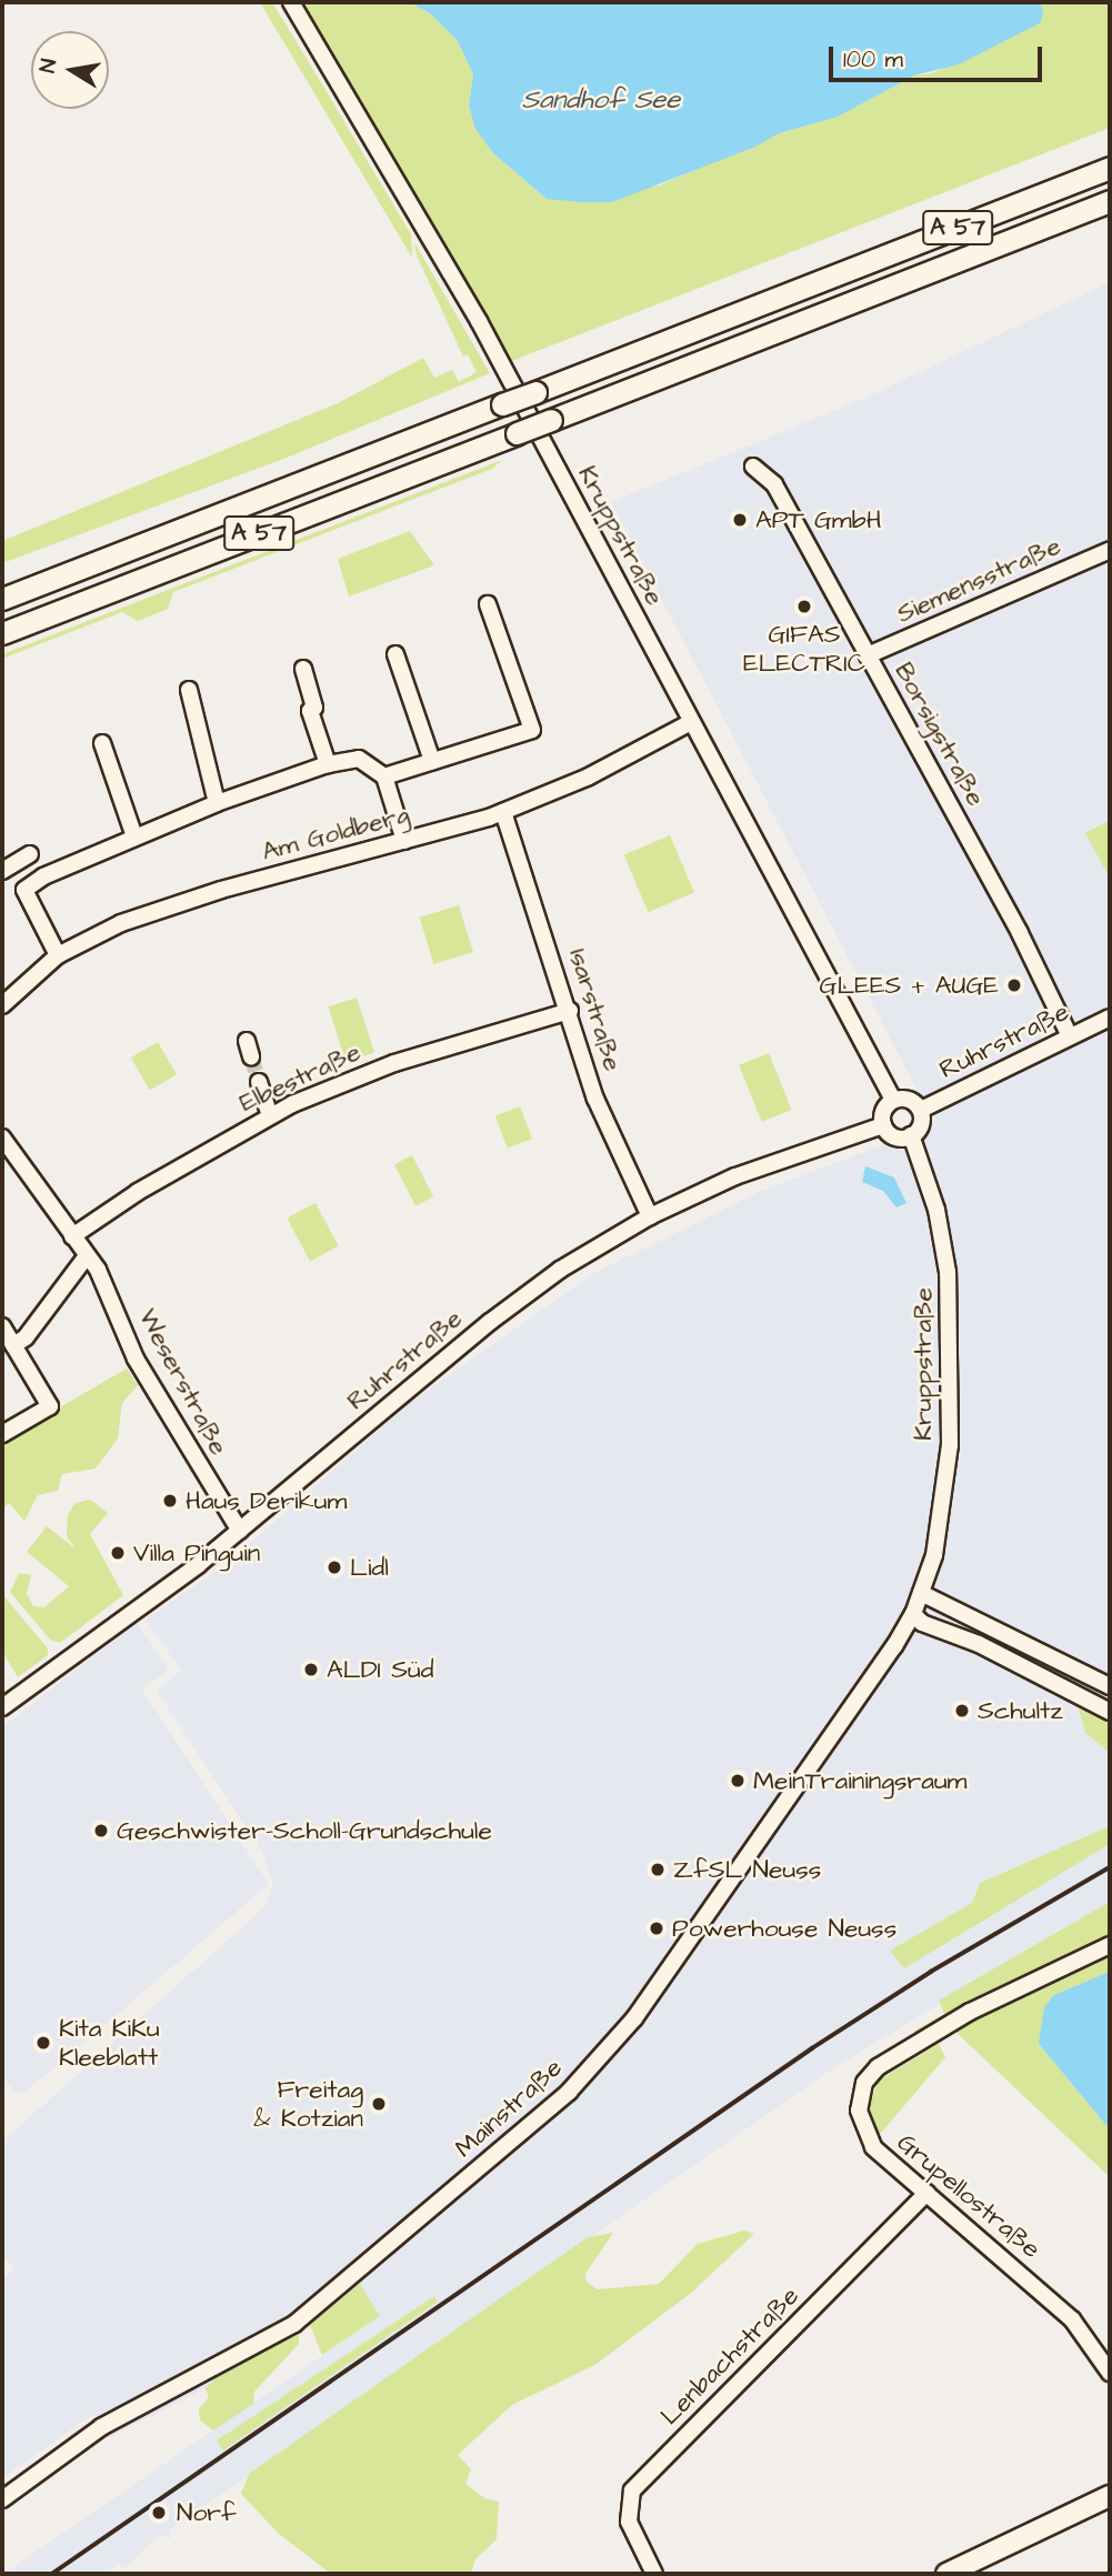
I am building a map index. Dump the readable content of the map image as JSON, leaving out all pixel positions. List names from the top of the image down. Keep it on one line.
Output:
{"streets":{"highway":["A 57"],"street":["Kruppstraße","Siemensstraße","Borsigstraße","Am Goldberg","Isarstraße","Ruhrstraße","Elbestraße","Weserstraße","Mainstraße","Grupellostraße","Lenbachstraße"]},"crossings":[["Kruppstraße","Am Goldberg"],["Kruppstraße","Ruhrstraße"],["Kruppstraße","Mainstraße"],["Siemensstraße","Borsigstraße"],["Borsigstraße","Ruhrstraße"],["Am Goldberg","Isarstraße"],["Isarstraße","Ruhrstraße"],["Isarstraße","Elbestraße"],["Ruhrstraße","Weserstraße"],["Elbestraße","Weserstraße"],["Grupellostraße","Lenbachstraße"]],"water":["Sandhof See"],"places":["APT GmbH","GIFAS ELECTRIC","GLEES + AUGE","Haus Derikum","Villa Pinguin","Lidl","ALDI Süd","Schultz","MeinTrainingsraum","Geschwister-Scholl-Grundschule","ZfSL Neuss","Powerhouse Neuss","Kita KiKu Kleeblatt","Freitag & Kotzian","Norf"],"scale_bar":"100 m","north":"left"}
